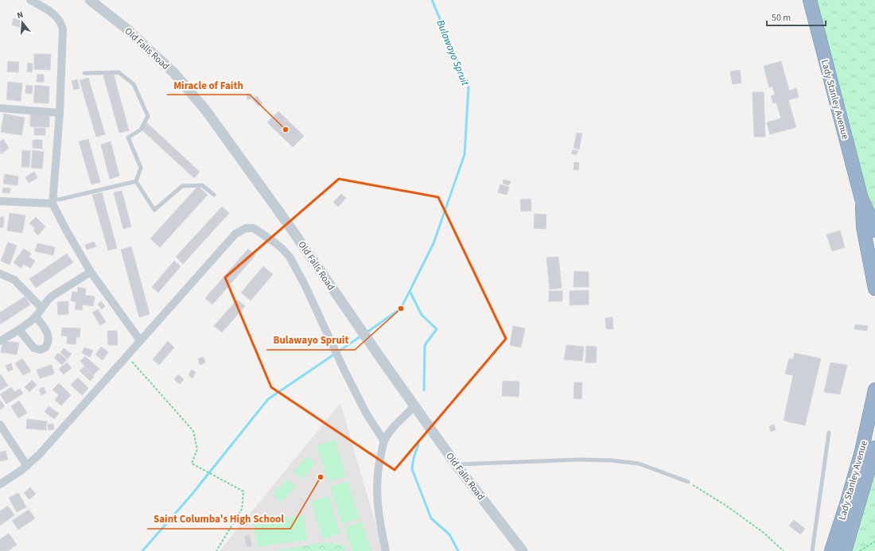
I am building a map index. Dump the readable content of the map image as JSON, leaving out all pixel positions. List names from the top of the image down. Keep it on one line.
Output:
{"streets":{"highway":["Lady Stanley Avenue"],"street":["Old Falls Road"]},"water":["Bulawayo Spruit"],"places":["Miracle of Faith","Bulawayo Spruit","Saint Columba's High School"],"scale_bar":"50 m","north":"top"}
